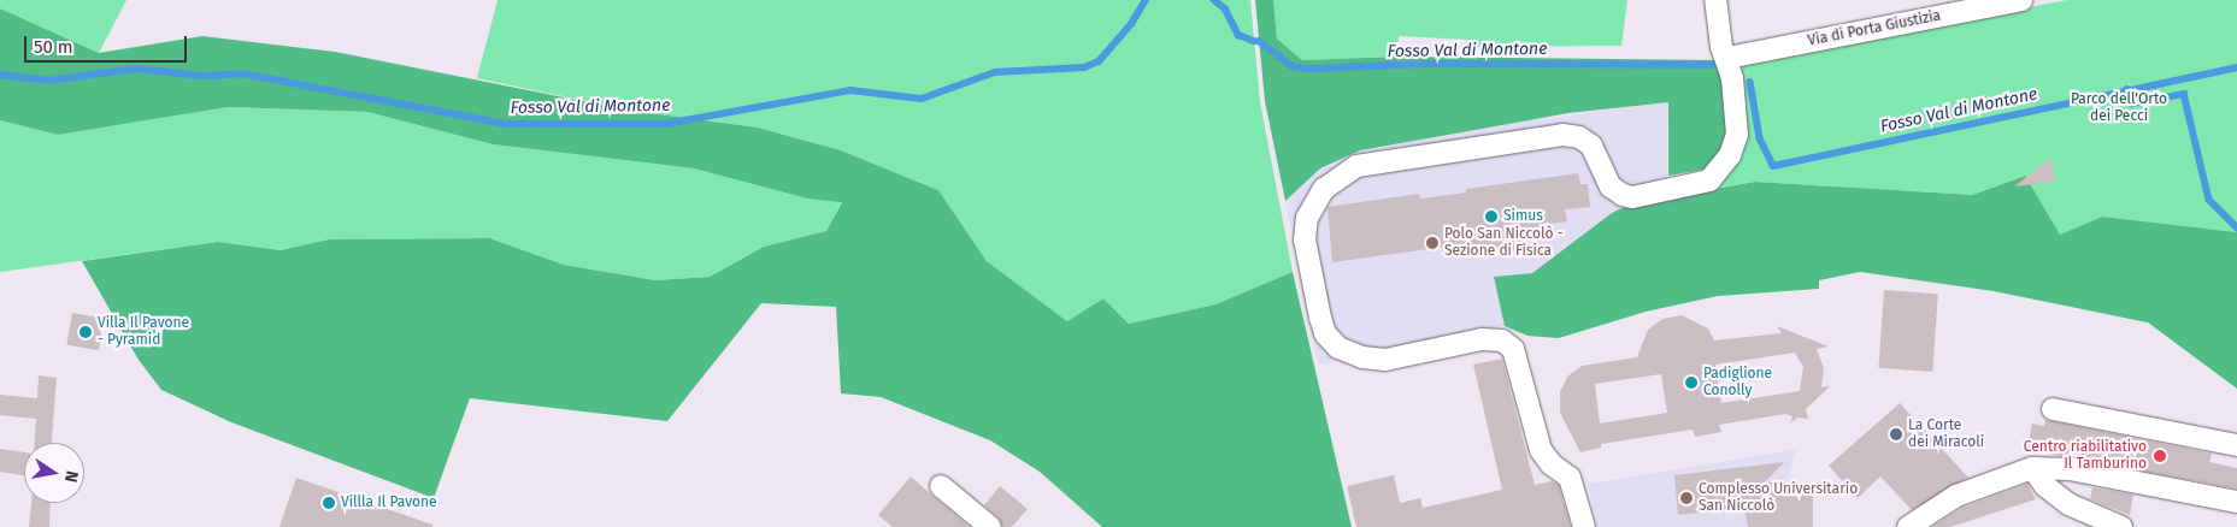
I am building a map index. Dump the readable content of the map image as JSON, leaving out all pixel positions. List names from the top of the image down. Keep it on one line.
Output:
{"streets":{"lane":["Via di Porta Giustizia"]},"water":["Fosso Val di Montone"],"parks":["Parco dell'Orto dei Pecci"],"places":["Simus","Polo San Niccolò - Sezione di Fisica","Villa Il Pavone - Pyramid","Padiglione Conolly","La Corte dei Miracoli","Centro riabilitativo Il Tamburino","Complesso Universitario San Niccolò","Villla Il Pavone"],"scale_bar":"50 m","north":"right"}
